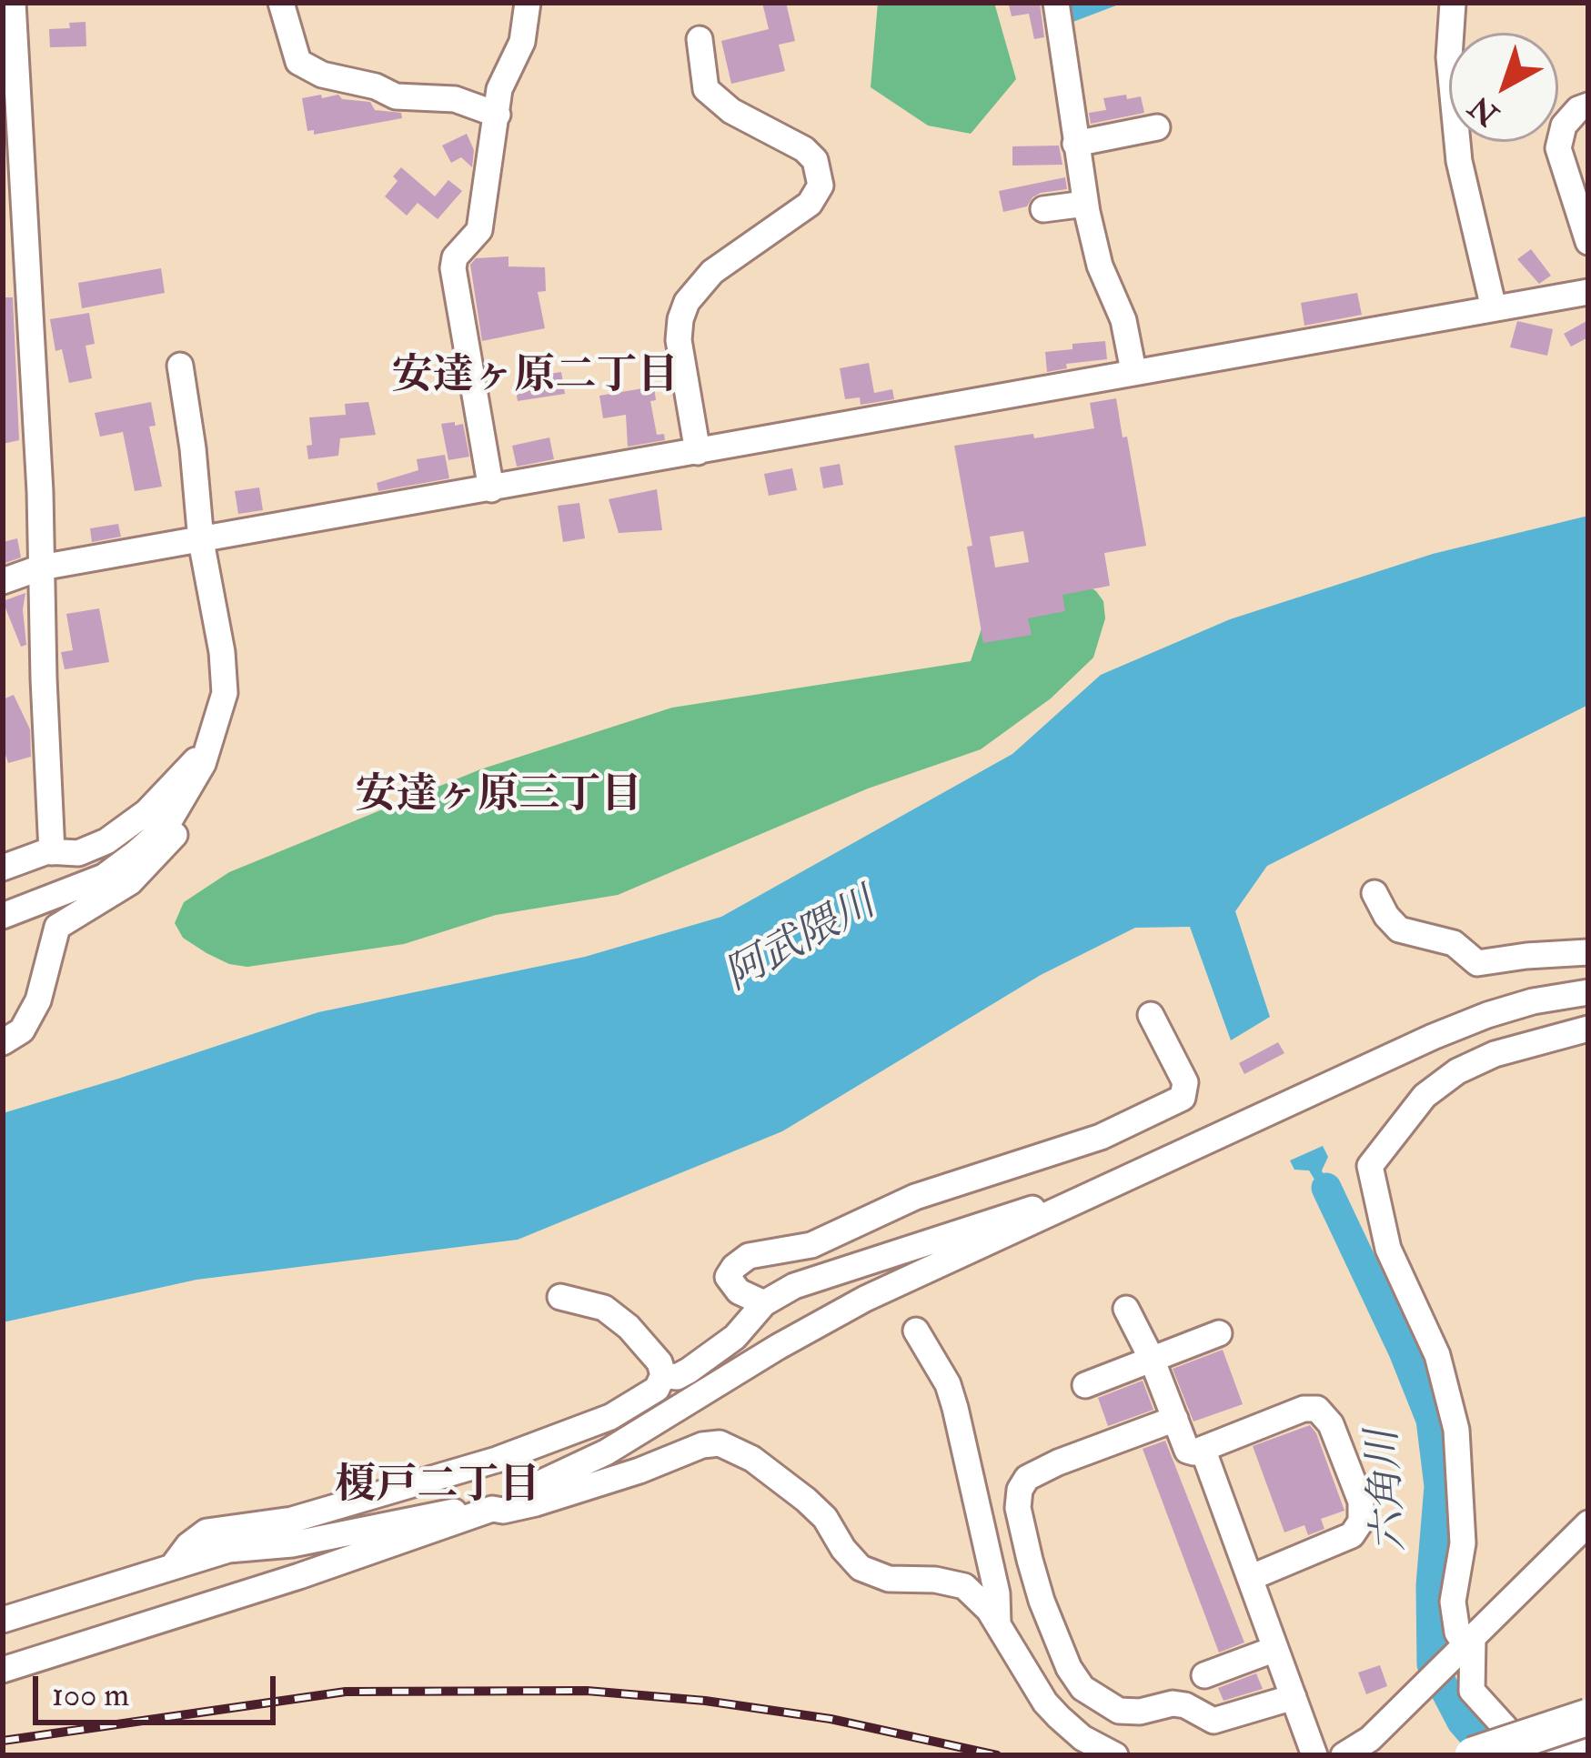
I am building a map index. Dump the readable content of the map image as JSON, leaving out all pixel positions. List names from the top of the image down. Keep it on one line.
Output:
{"districts":["安達ヶ原二丁目","安達ヶ原三丁目","榎戸二丁目"],"water":["阿武隈川","六角川"],"scale_bar":"100 m","north":"bottom left"}
